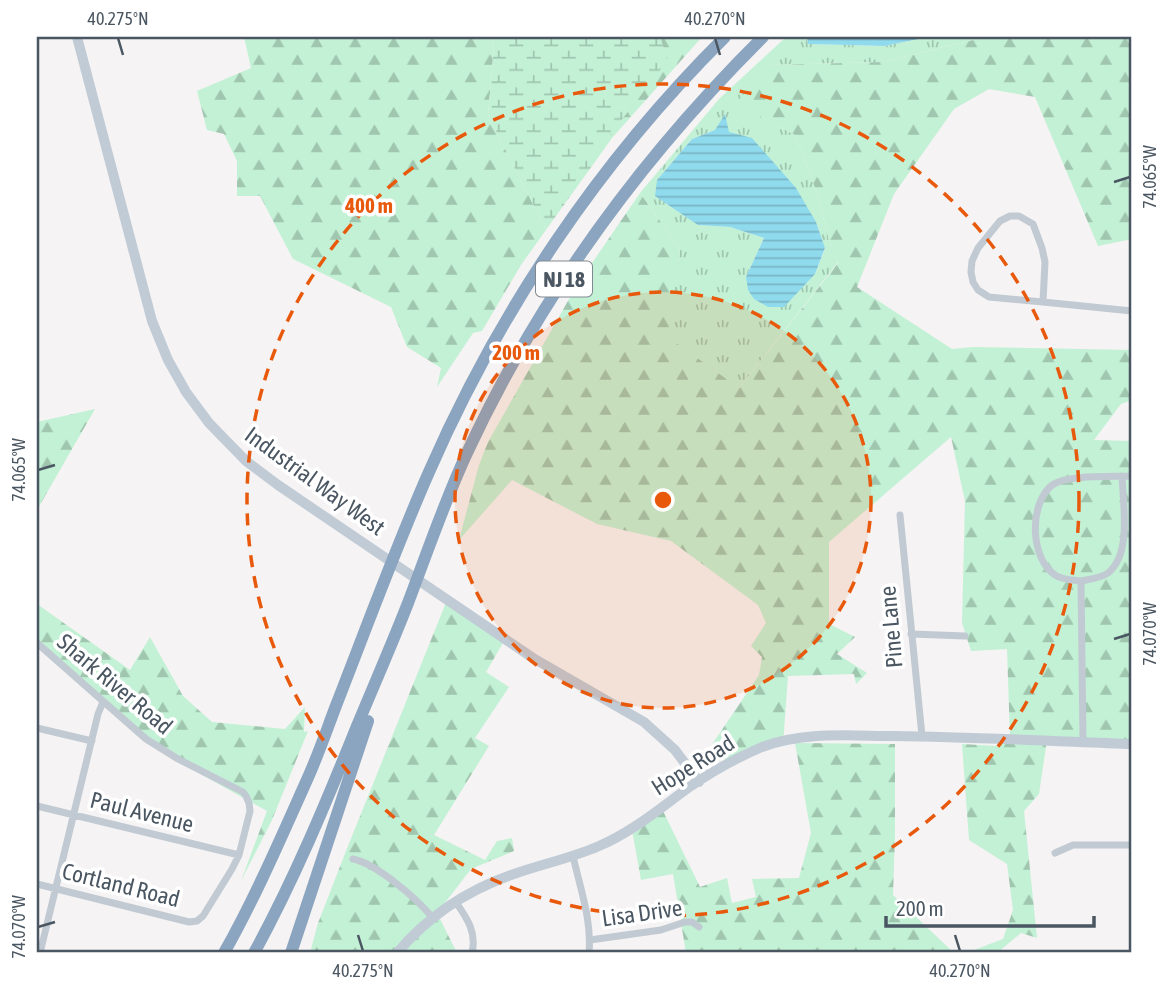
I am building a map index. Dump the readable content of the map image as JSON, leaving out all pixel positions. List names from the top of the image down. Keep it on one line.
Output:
{"streets":{"highway":["NJ 18"],"street":["Industrial Way West","Pine Lane","Shark River Road","Hope Road","Paul Avenue","Cortland Road","Lisa Drive"]},"crossings":[["Industrial Way West","Hope Road"],["Pine Lane","Hope Road"],["Shark River Road","Paul Avenue"],["Shark River Road","Cortland Road"],["Paul Avenue","Cortland Road"]],"scale_bar":"200 m","coordinates":["40.275°N","40.270°N","74.065°W","74.070°W"],"rings":["400 m","200 m"]}
